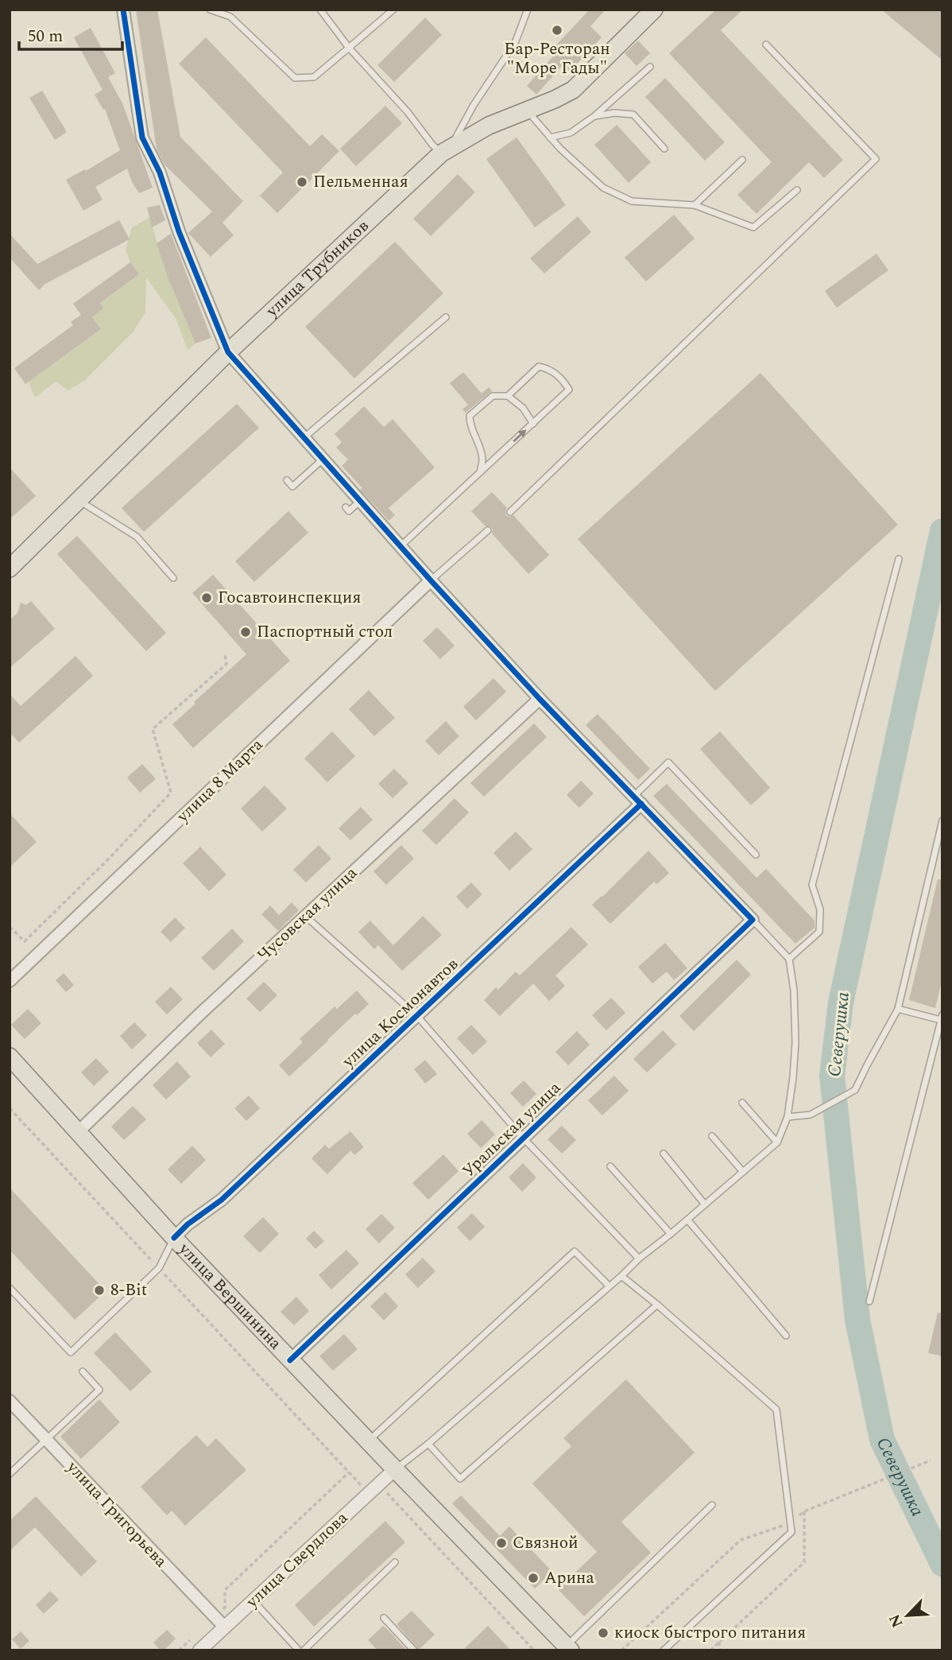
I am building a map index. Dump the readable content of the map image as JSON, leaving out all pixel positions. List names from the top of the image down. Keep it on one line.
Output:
{"streets":{"main road":["улица Трубников","улица Вершинина"],"street":["улица 8 Марта","Чусовская улица","улица Космонавтов","Уральская улица","улица Григорьева","улица Свердлова"]},"crossings":[["Чусовская улица","улица Вершинина"],["улица Космонавтов","улица Вершинина"],["Уральская улица","улица Вершинина"],["улица Вершинина","улица Свердлова"],["улица Григорьева","улица Свердлова"]],"water":["Северушка"],"places":["Бар-Ресторан \"Море Гады\"","Пельменная","Госавтоинспекция","Паспортный стол","8-Bit","Связной","Арина","киоск быстрого питания"],"scale_bar":"50 m","north":"bottom left"}
